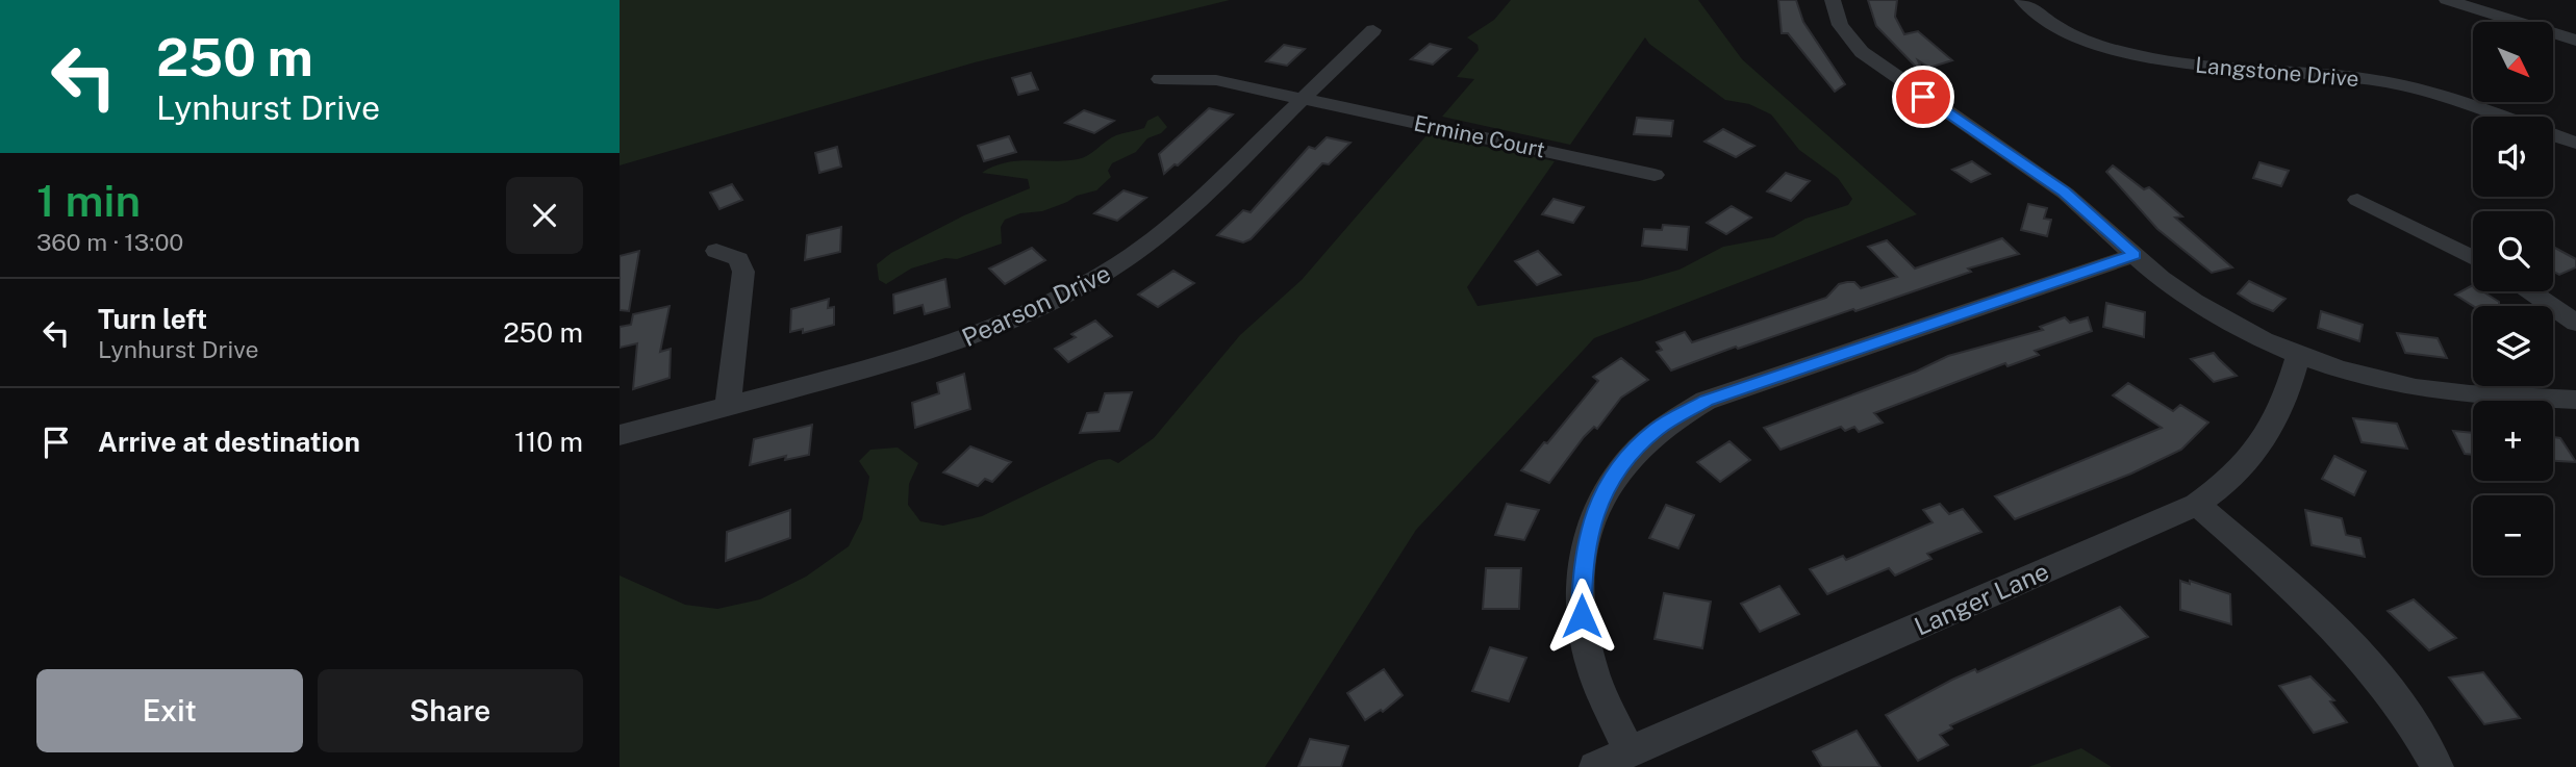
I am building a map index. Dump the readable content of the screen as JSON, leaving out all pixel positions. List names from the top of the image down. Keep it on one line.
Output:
{"streets":{"street":["Langstone Drive","Ermine Court","Pearson Drive","Langer Lane"]},"crossings":[["Ermine Court","Pearson Drive"]],"north":"bottom right","page":{"turn":["250 m","Lynhurst Drive"],"map_buttons":["+","−"],"heading":["1 min","360 m · 13:00"],"list":[{"name":"Turn left","note":"Lynhurst Drive","value":"250 m"},{"name":"Arrive at destination","value":"110 m"}],"buttons":["Exit","Share"]}}
